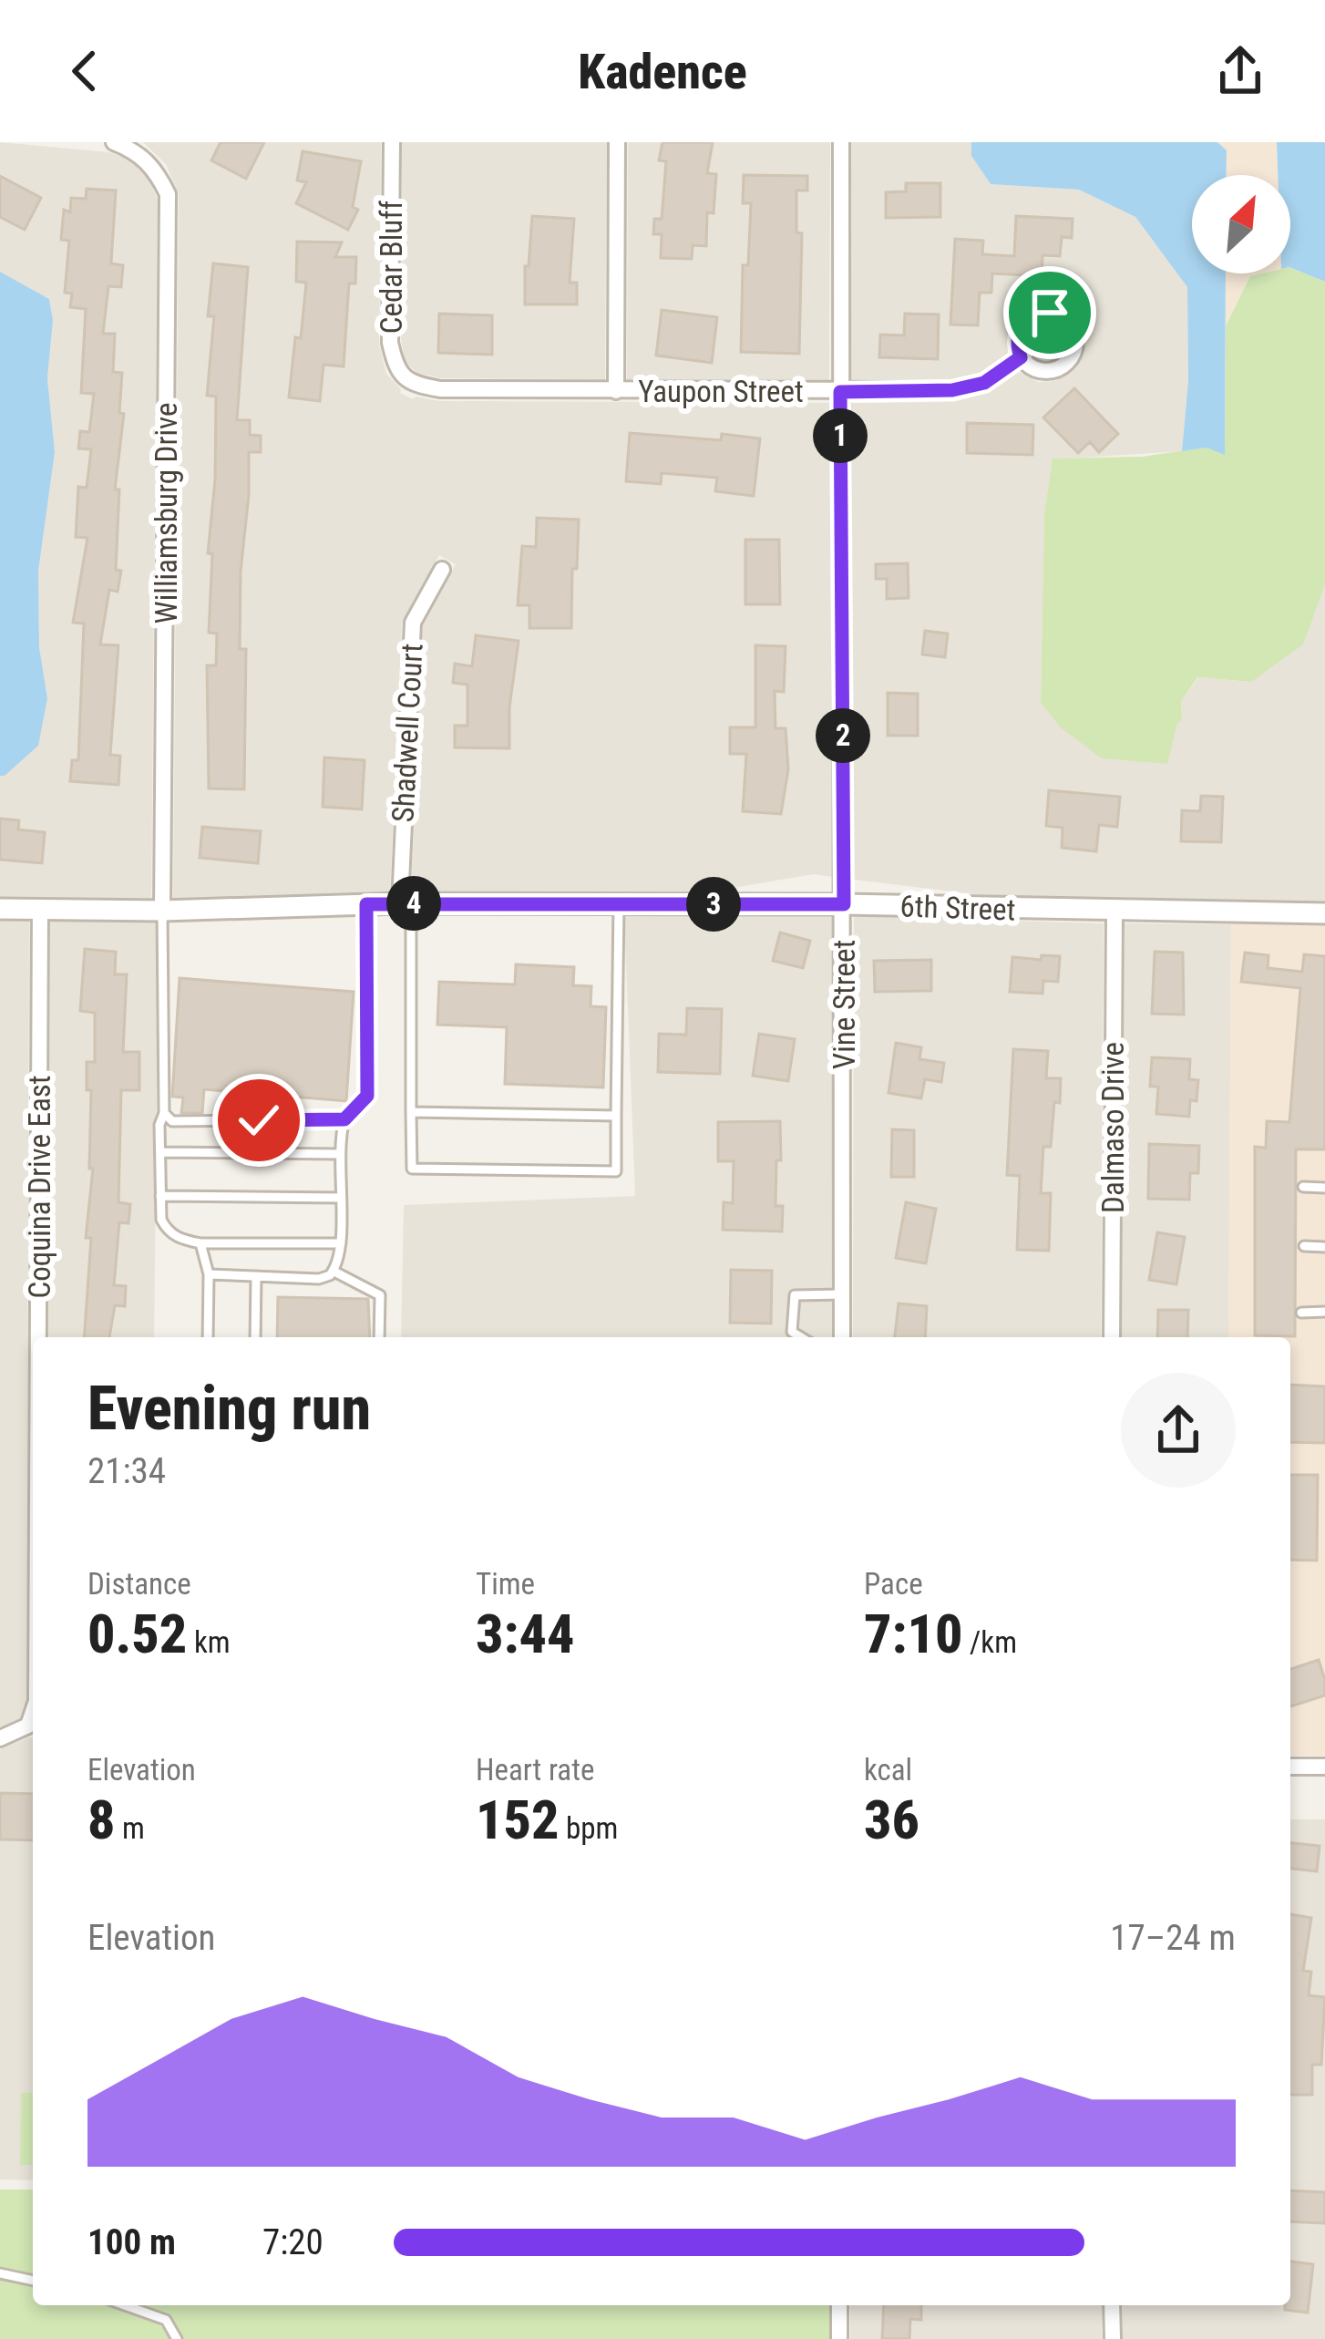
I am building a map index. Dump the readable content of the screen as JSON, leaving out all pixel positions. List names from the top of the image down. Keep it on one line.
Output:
{"streets":{"street":["Cedar Bluff","Yaupon Street","Williamsburg Drive","Shadwell Court","6th Street","Vine Street","Dalmaso Drive","Coquina Drive East"]},"crossings":[["Cedar Bluff","Yaupon Street"],["Yaupon Street","Vine Street"],["Williamsburg Drive","6th Street"],["Shadwell Court","6th Street"],["6th Street","Vine Street"],["6th Street","Dalmaso Drive"],["6th Street","Coquina Drive East"]],"north":"top right","page":{"header":"Kadence","pins":["1","2","4","3"],"heading":["Evening run","21:34"],"stats":[["Distance","0.52 km"],["Time","3:44"],["Pace","7:10 /km"],["Elevation","8 m"],["Heart rate","152 bpm"],["kcal","36"]],"chart":["Elevation","17–24 m"],"list":[{"name":"100 m","note":"7:20"}]}}
